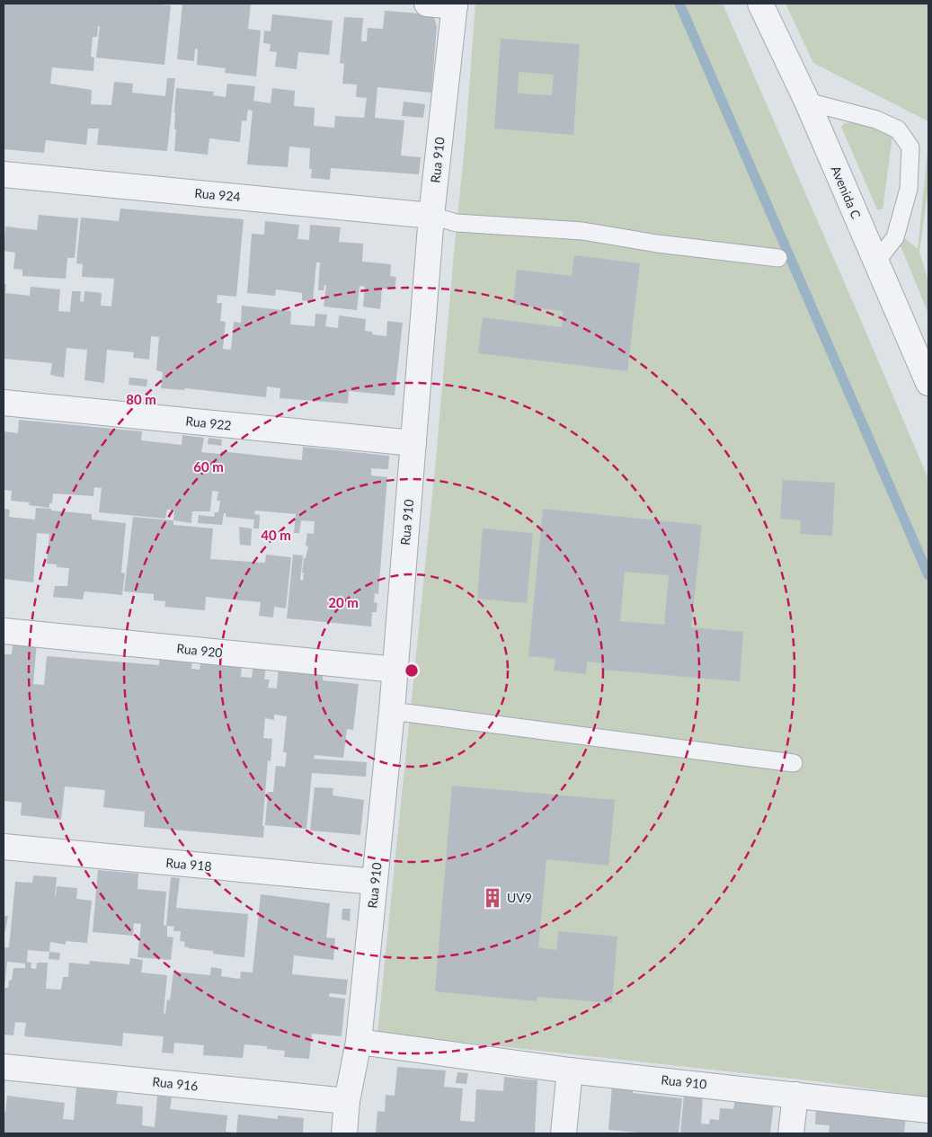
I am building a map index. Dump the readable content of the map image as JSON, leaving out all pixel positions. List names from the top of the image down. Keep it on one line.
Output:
{"streets":{"street":["Rua 910","Avenida C","Rua 924","Rua 922","Rua 920","Rua 918","Rua 916"]},"crossings":[["Rua 910","Rua 924"],["Rua 910","Rua 922"],["Rua 910","Rua 920"],["Rua 910","Rua 918"],["Rua 910","Rua 916"]],"places":{"building":["UV9"]},"rings":["80 m","60 m","40 m","20 m"]}
